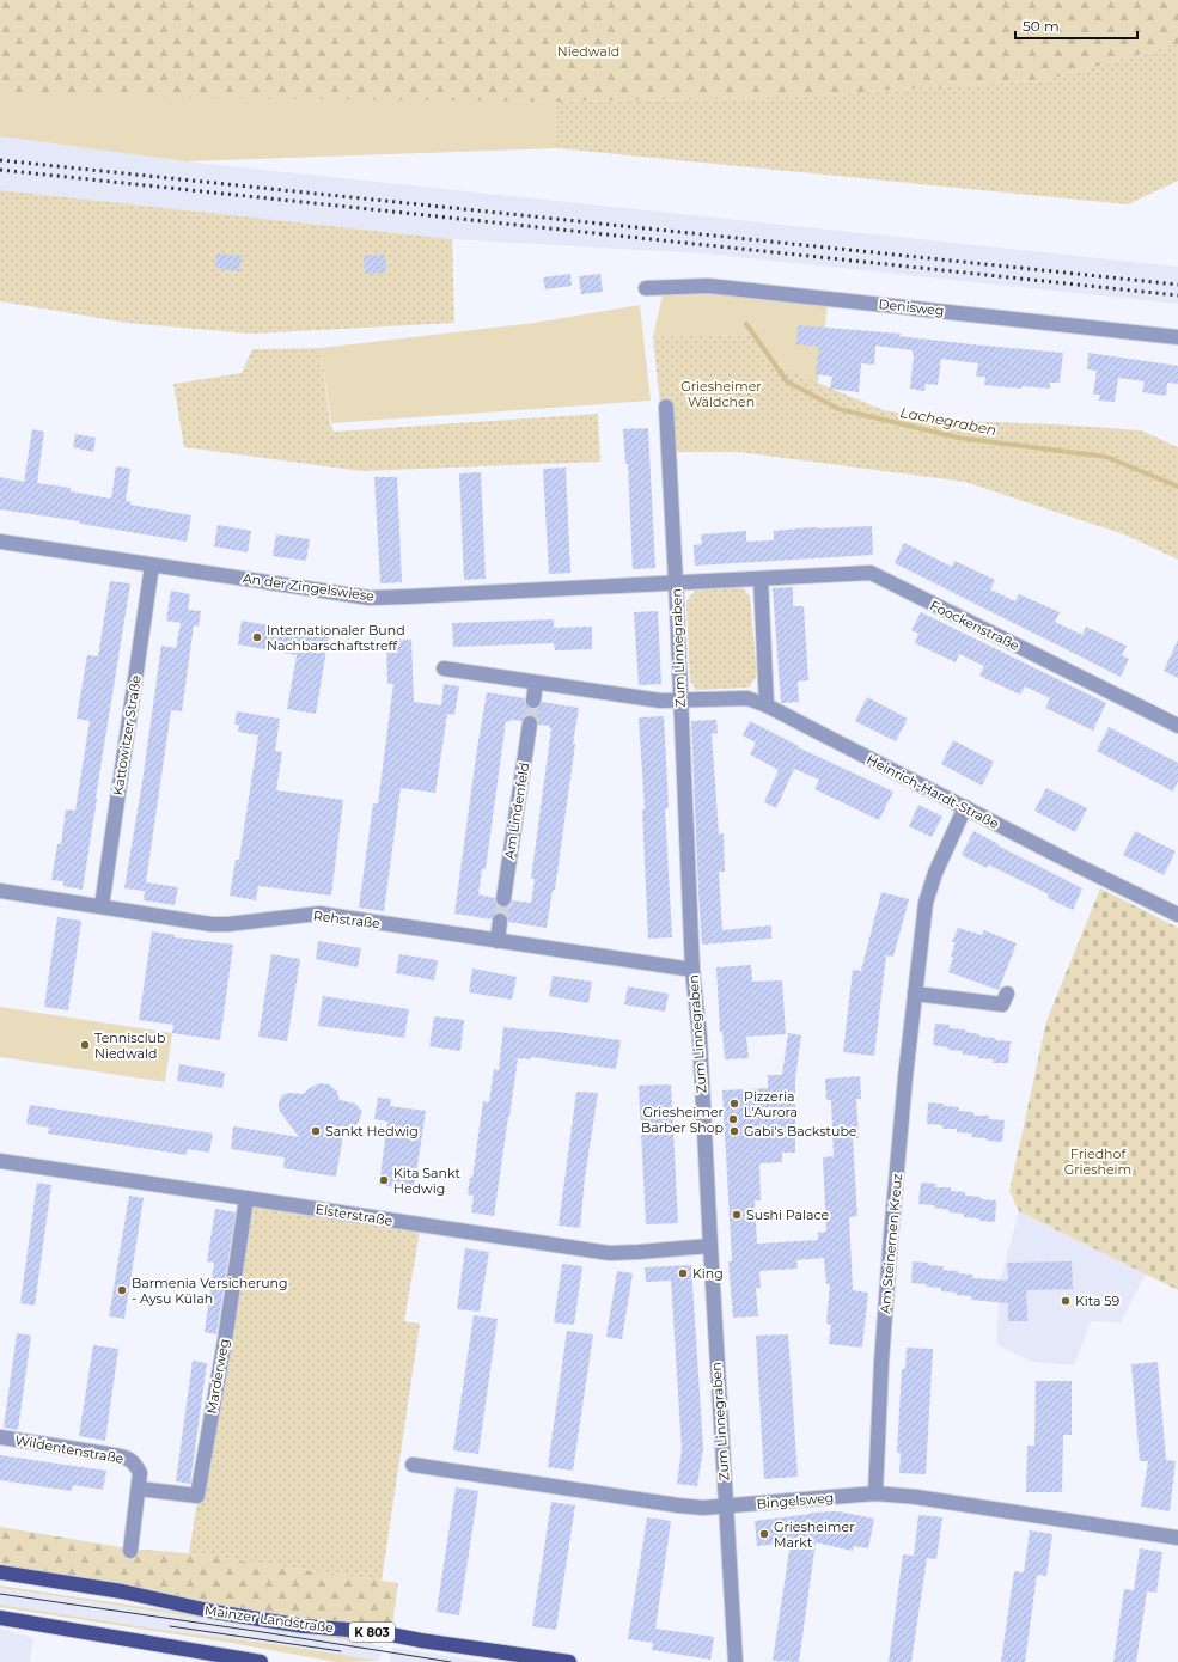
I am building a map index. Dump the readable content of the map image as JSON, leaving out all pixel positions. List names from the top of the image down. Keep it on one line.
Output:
{"streets":{"main road":["Mainzer Landstraße","K 803"],"street":["Denisweg","An der Zingelswiese","Foockenstraße","Zum Linnegraben","Kattowitzer Straße","Heinrich-Hardt-Straße","Am Lindenfeld","Rehstraße","Elsterstraße","Am Steinernen Kreuz","Marderweg","Wildentenstraße","Bingelsweg"]},"crossings":[["An der Zingelswiese","Foockenstraße"],["An der Zingelswiese","Zum Linnegraben"],["An der Zingelswiese","Kattowitzer Straße"],["Foockenstraße","Zum Linnegraben"],["Zum Linnegraben","Heinrich-Hardt-Straße"],["Zum Linnegraben","Rehstraße"],["Zum Linnegraben","Elsterstraße"],["Zum Linnegraben","Bingelsweg"],["Kattowitzer Straße","Rehstraße"],["Heinrich-Hardt-Straße","Am Steinernen Kreuz"],["Elsterstraße","Marderweg"],["Am Steinernen Kreuz","Bingelsweg"],["Marderweg","Wildentenstraße"]],"water":["Lachegraben"],"parks":["Niedwald","Griesheimer Wäldchen","Friedhof Griesheim"],"places":["Internationaler Bund Nachbarschaftstreff","Tennisclub Niedwald","Pizzeria L'Aurora","Griesheimer Barber Shop","Sankt Hedwig","Gabi's Backstube","Kita Sankt Hedwig","Sushi Palace","King","Barmenia Versicherung - Aysu Külah","Kita 59","Griesheimer Markt"],"scale_bar":"50 m"}
